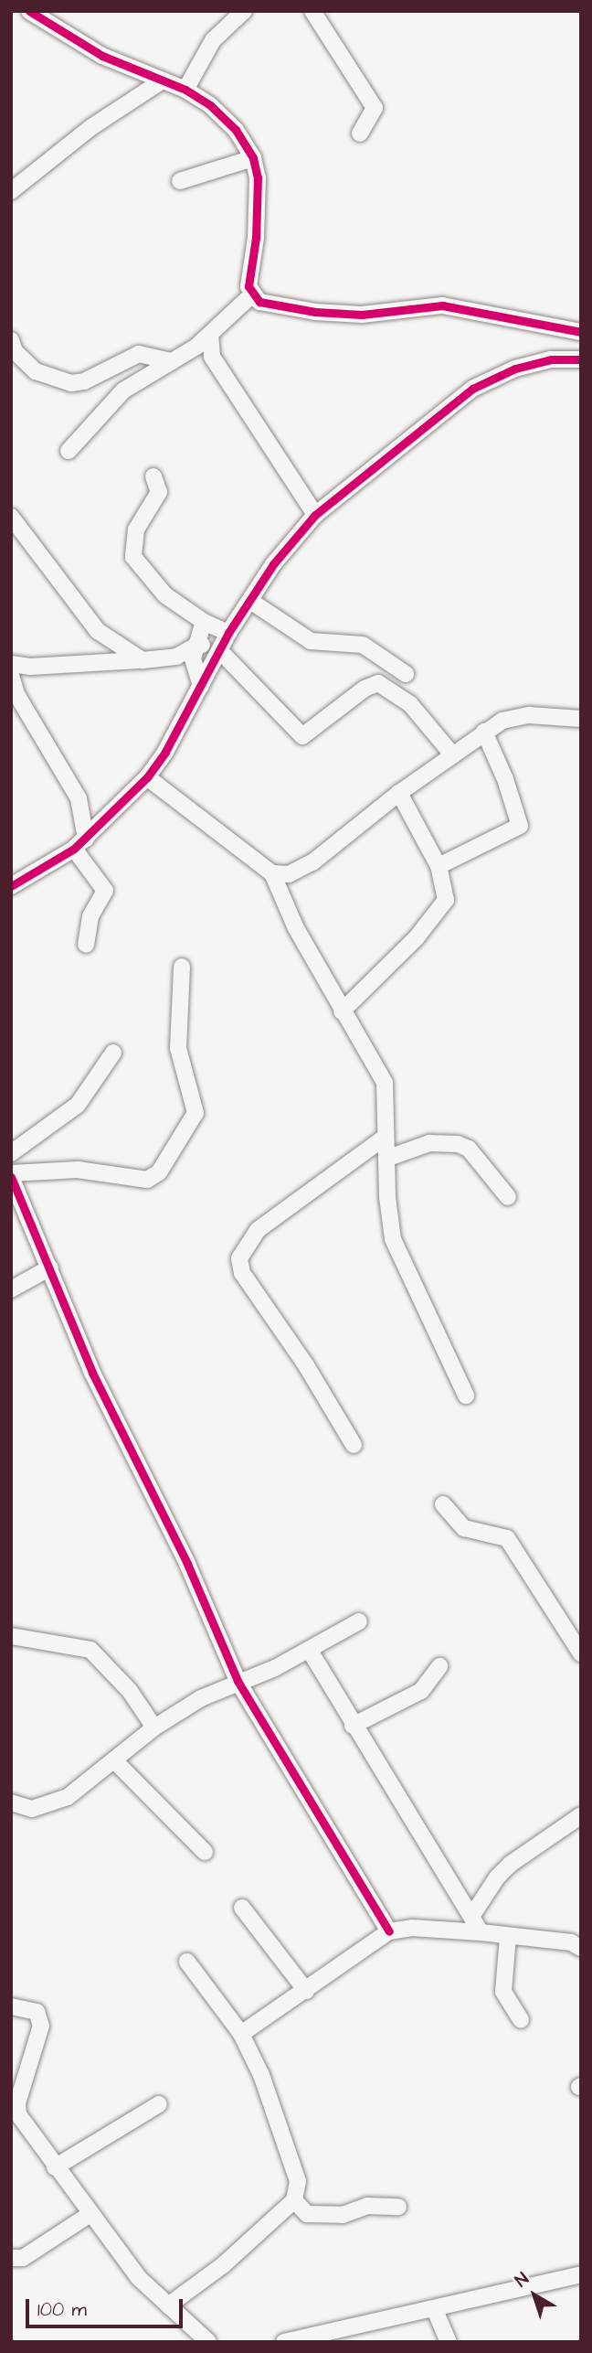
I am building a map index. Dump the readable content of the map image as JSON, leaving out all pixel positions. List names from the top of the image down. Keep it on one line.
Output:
{"scale_bar":"100 m","north":"top left"}
